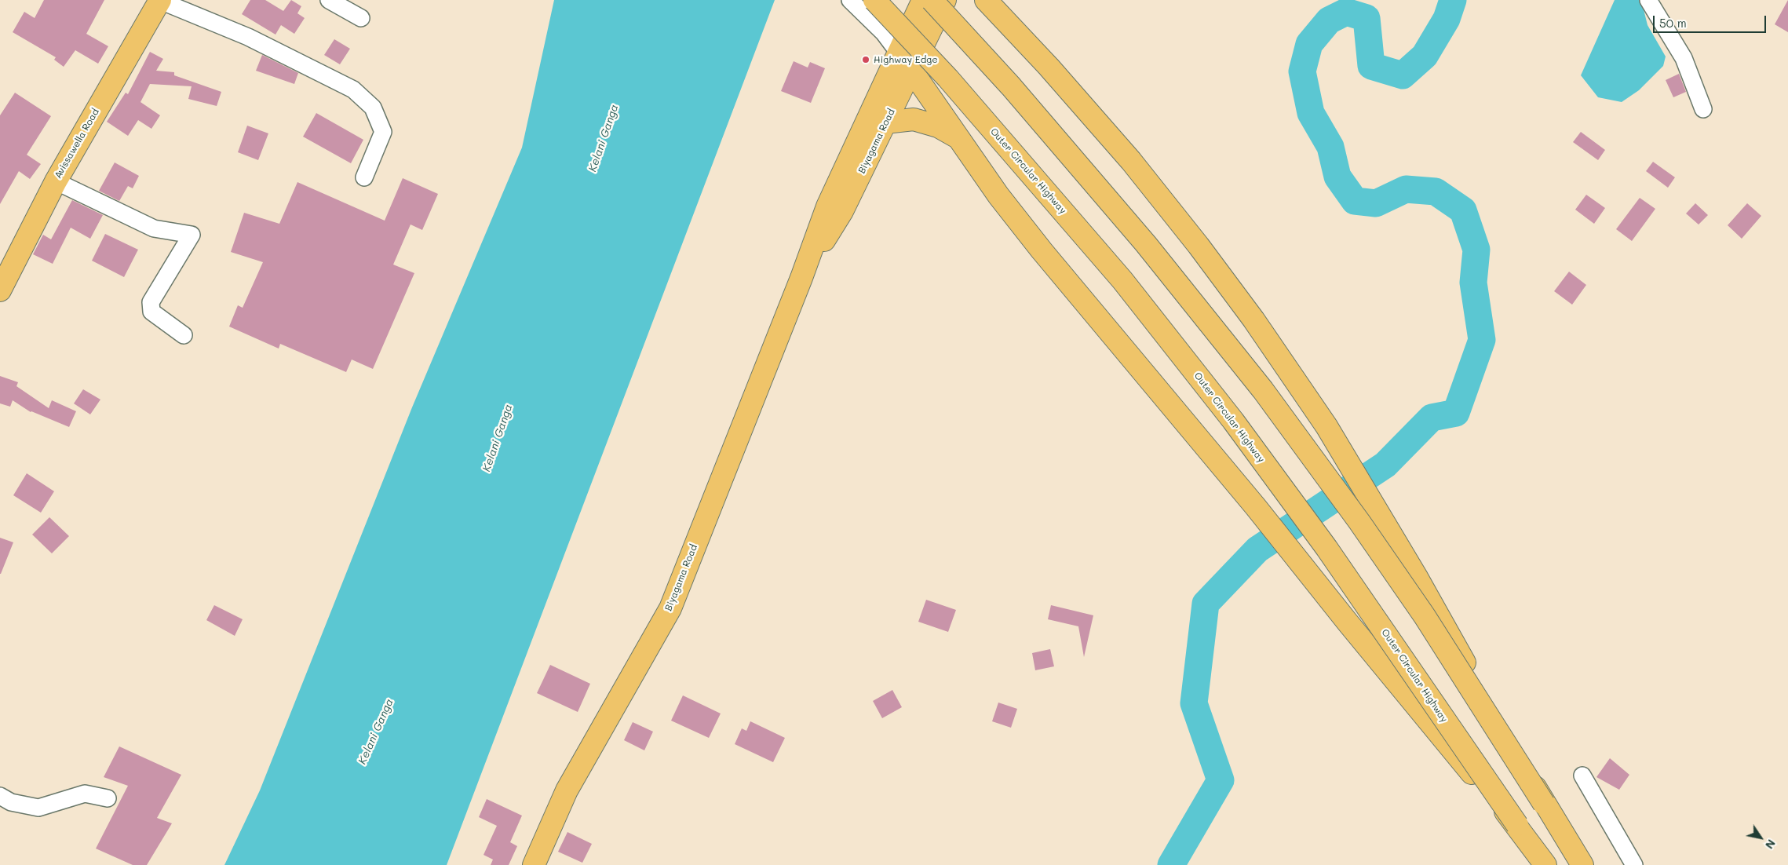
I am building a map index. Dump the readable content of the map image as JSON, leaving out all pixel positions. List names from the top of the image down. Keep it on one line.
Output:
{"streets":{"main road":["Biyagama Road","Avissawella Road","Outer Circular Highway"]},"water":["Kelani Ganga"],"places":["Highway Edge"],"scale_bar":"50 m","north":"bottom right"}
